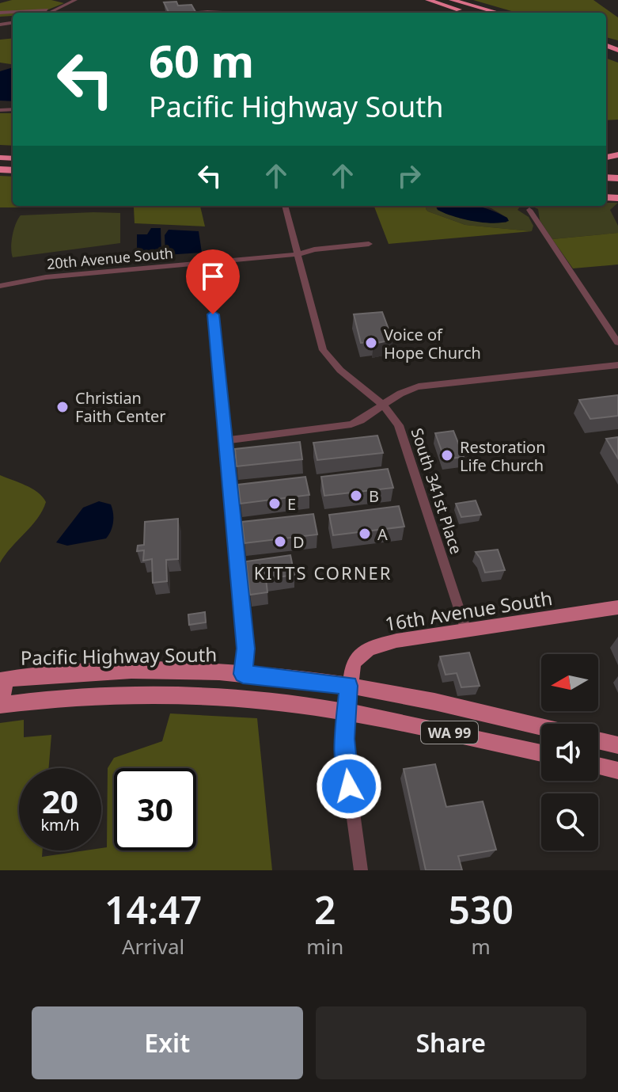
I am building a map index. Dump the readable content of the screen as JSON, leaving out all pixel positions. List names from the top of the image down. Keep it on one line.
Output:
{"streets":{"main road":["16th Avenue South","Pacific Highway South","WA 99"],"street":["20th Avenue South","South 341st Place"]},"crossings":[["20th Avenue South","South 341st Place"],["South 341st Place","16th Avenue South"],["16th Avenue South","Pacific Highway South"],["16th Avenue South","WA 99"]],"districts":["KITTS CORNER"],"places":["Voice of Hope Church","Christian Faith Center","Restoration Life Church","B","E","A","D"],"north":"left","page":{"turn":["60 m","Pacific Highway South"],"speed":"20 km/h","limit":"30","eta":["14:47","Arrival","2","min","530","m"],"buttons":["Exit","Share"]}}
